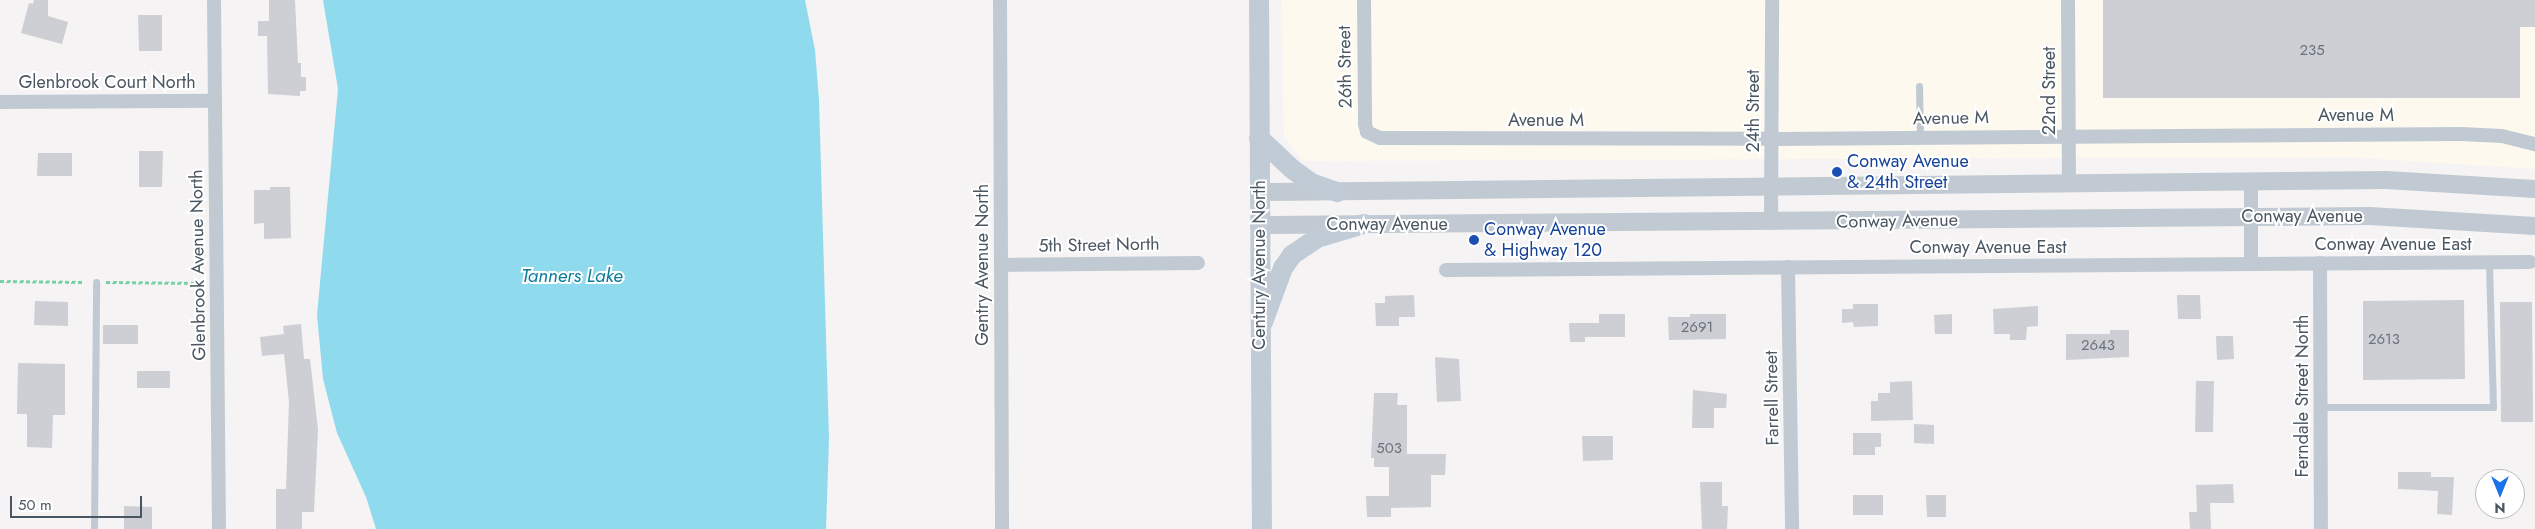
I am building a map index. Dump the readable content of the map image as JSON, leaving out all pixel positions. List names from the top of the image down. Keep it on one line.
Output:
{"streets":{"main road":["Century Avenue North"],"street":["26th Street","Glenbrook Court North","22nd Street","24th Street","Avenue M","Conway Avenue","Conway Avenue East","5th Street North","Glenbrook Avenue North","Gentry Avenue North","Ferndale Street North","Farrell Street"]},"crossings":[["26th Street","Avenue M"],["Glenbrook Court North","Glenbrook Avenue North"],["22nd Street","Avenue M"],["22nd Street","Conway Avenue"],["24th Street","Avenue M"],["24th Street","Conway Avenue"],["Conway Avenue","Century Avenue North"],["Conway Avenue East","Ferndale Street North"],["Conway Avenue East","Farrell Street"],["5th Street North","Gentry Avenue North"]],"water":["Tanners Lake"],"places":["Conway Avenue & 24th Street","Conway Avenue & Highway 120"],"house_numbers":["235","2691","2613","2643","503"],"scale_bar":"50 m","north":"bottom"}
